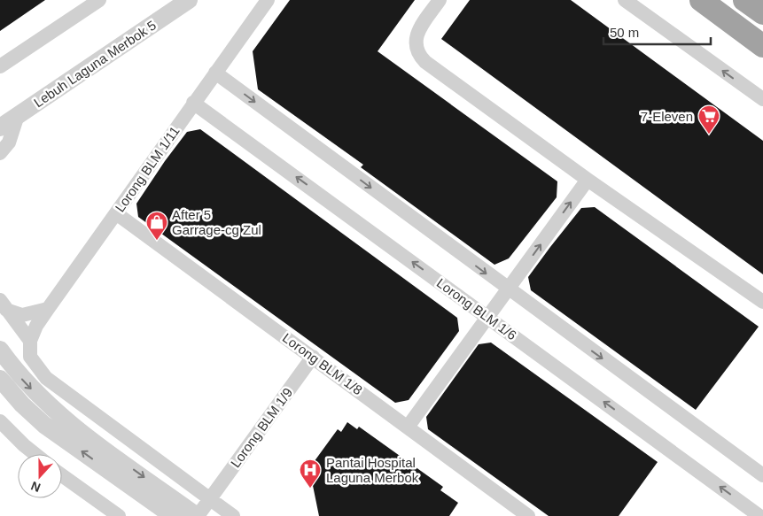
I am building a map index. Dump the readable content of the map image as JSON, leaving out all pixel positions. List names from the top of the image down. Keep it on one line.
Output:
{"streets":{"street":["Lebuh Laguna Merbok 5","Lorong BLM 1/11","Lorong BLM 1/6","Lorong BLM 1/8","Lorong BLM 1/9"]},"crossings":[["Lorong BLM 1/11","Lorong BLM 1/6"],["Lorong BLM 1/11","Lorong BLM 1/8"],["Lorong BLM 1/8","Lorong BLM 1/9"]],"places":{"supermarket":["7-Eleven"],"shop":["After 5 Garrage-cg Zul"],"hospital":["Pantai Hospital Laguna Merbok"]},"scale_bar":"50 m","north":"bottom"}
